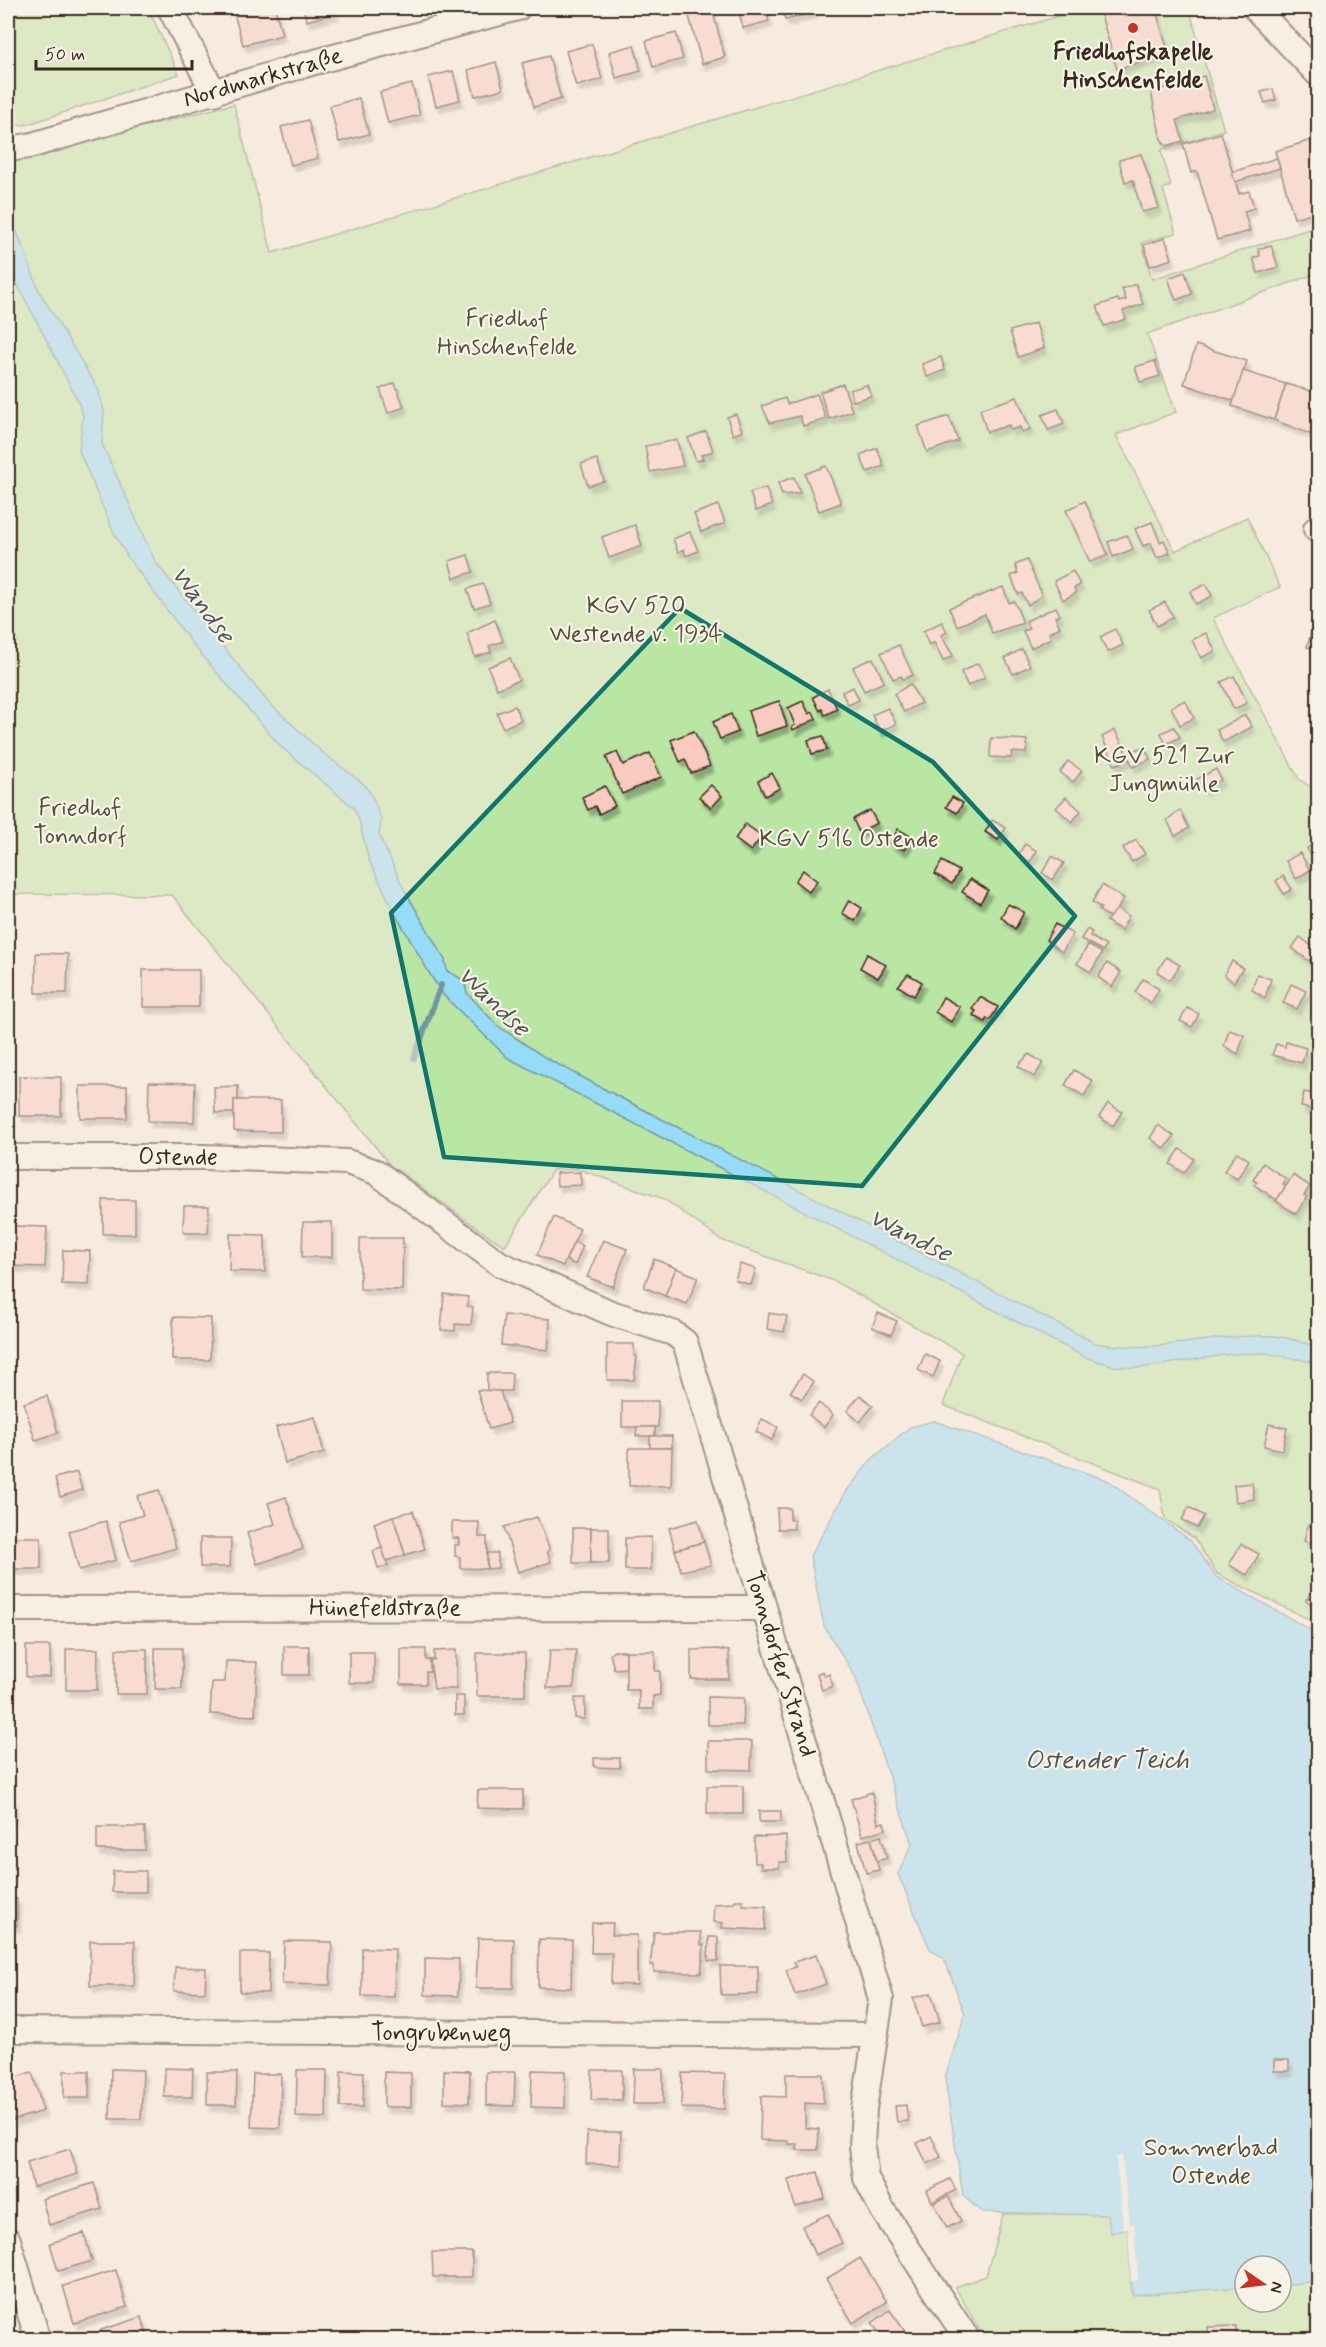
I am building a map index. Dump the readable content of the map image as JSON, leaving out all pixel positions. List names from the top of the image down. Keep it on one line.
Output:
{"streets":{"street":["Nordmarkstraße","Ostende","Hünefeldstraße","Tonndorfer Strand","Tongrubenweg"]},"crossings":[["Ostende","Tonndorfer Strand"],["Hünefeldstraße","Tonndorfer Strand"],["Tonndorfer Strand","Tongrubenweg"]],"water":["Wandse","Ostender Teich"],"parks":["Friedhof Hinschenfelde","KGV 520 Westende v. 1934","KGV 521 Zur Jungmühle","Friedhof Tonndorf","KGV 516 Ostende","Sommerbad Ostende"],"places":["Friedhofskapelle Hinschenfelde"],"scale_bar":"50 m","north":"right"}
